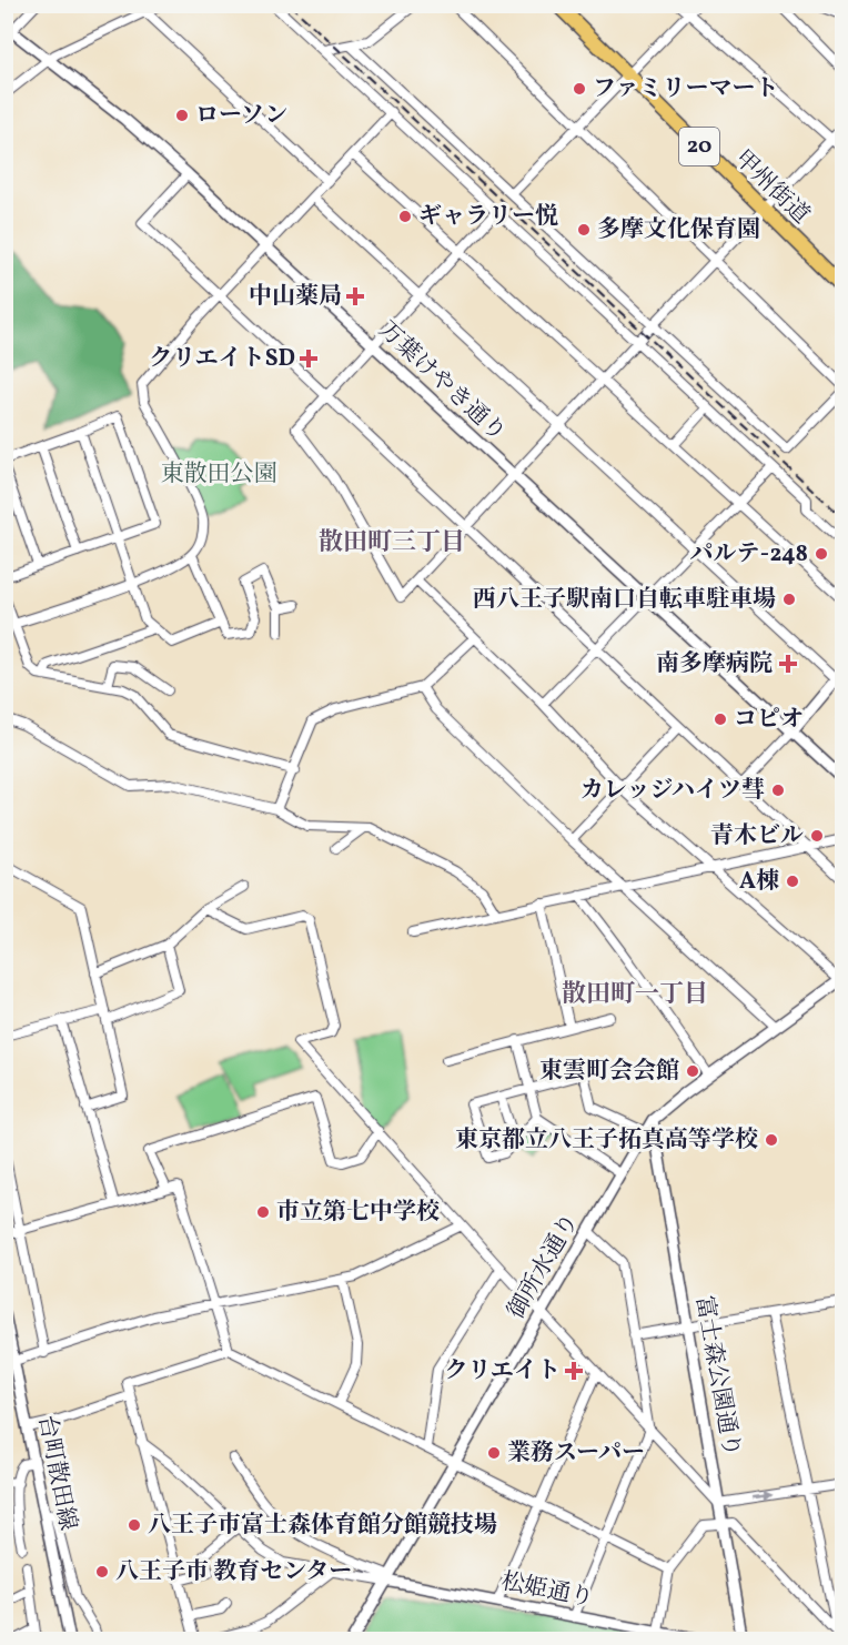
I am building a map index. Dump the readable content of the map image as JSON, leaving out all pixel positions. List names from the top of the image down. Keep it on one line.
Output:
{"streets":{"highway":["20","甲州街道"],"street":["万葉けやき通り","御所水通り","富士森公園通り","台町散田線","松姫通り"]},"crossings":[["御所水通り","富士森公園通り"],["御所水通り","松姫通り"]],"districts":["散田町三丁目","散田町一丁目"],"parks":["東散田公園"],"places":{"other":["ファミリーマート","ローソン","ギャラリー悦","多摩文化保育園","パルテ-248","西八王子駅南口自転車駐車場","コピオ","カレッジハイツ彗","青木ビル","A棟","東雲町会会館","東京都立八王子拓真高等学校","市立第七中学校","業務スーパー","八王子市富士森体育館分館競技場","八王子市 教育センター"],"health":["中山薬局","クリエイトSD","南多摩病院","クリエイト"]}}
